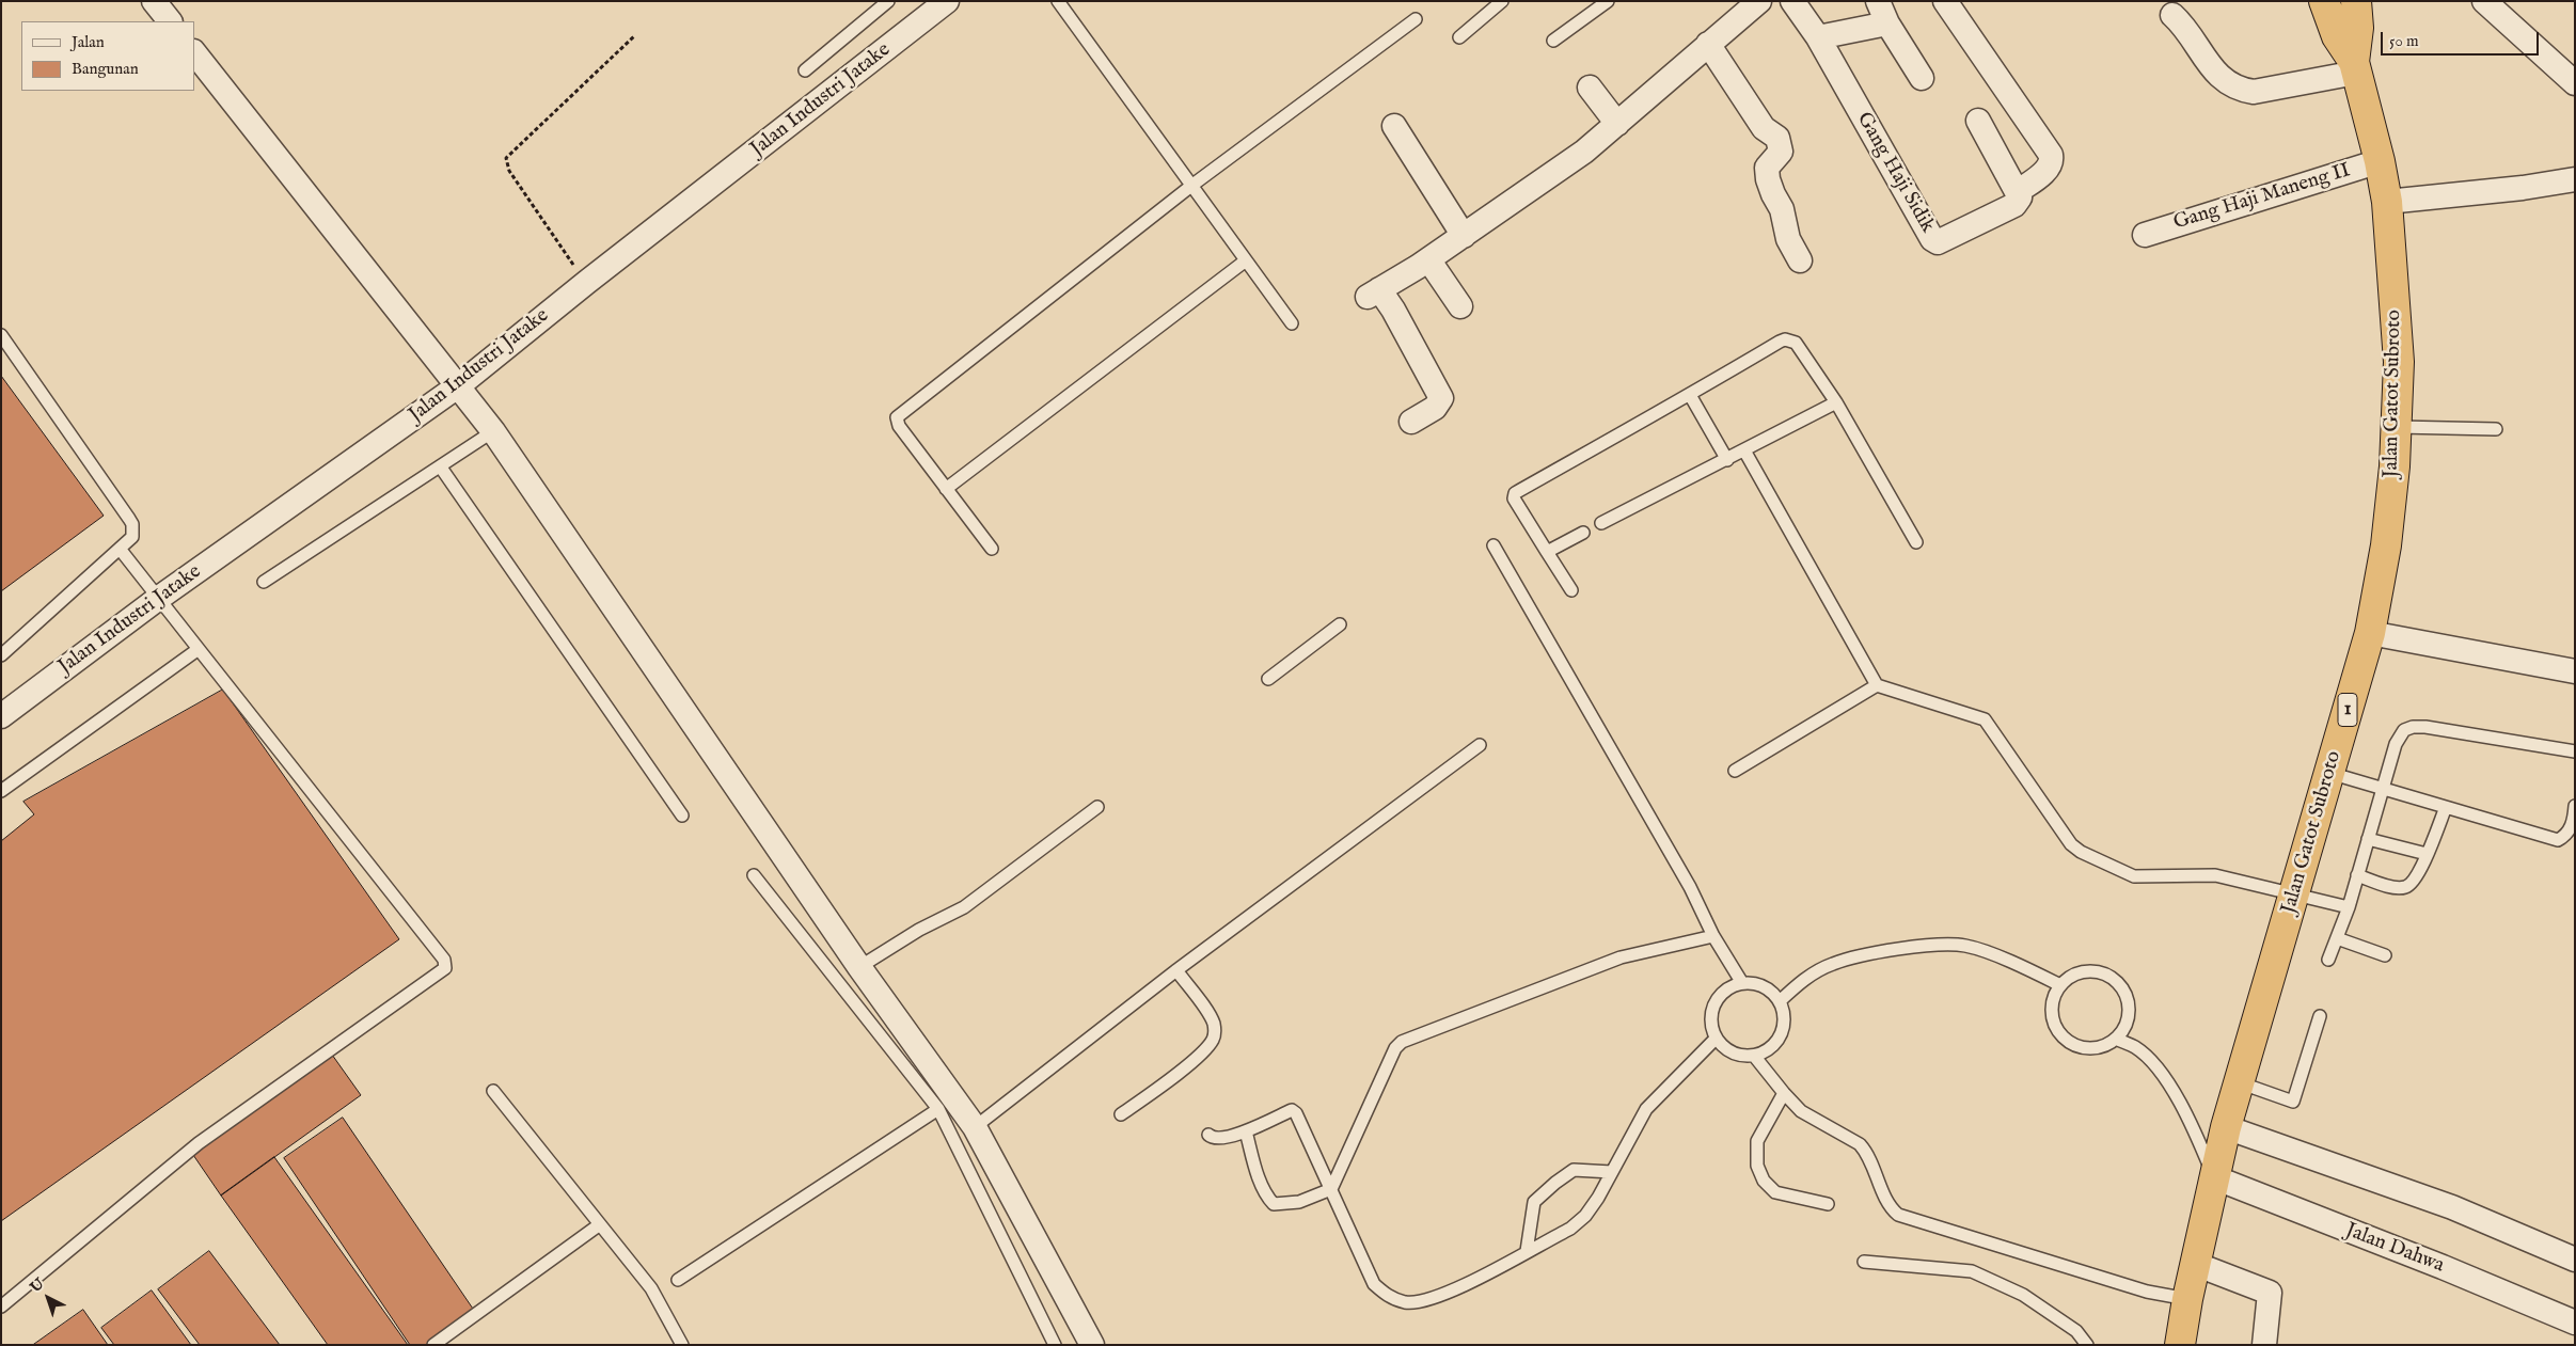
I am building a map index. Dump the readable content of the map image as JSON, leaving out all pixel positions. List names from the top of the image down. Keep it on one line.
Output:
{"streets":{"highway":["Jalan Gatot Subroto","1"],"street":["Jalan Industri Jatake","Gang Haji Sidik","Gang Haji Maneng II","Jalan Dahwa"]},"crossings":[["Gang Haji Maneng II","Jalan Gatot Subroto"],["Jalan Gatot Subroto","Jalan Dahwa"]],"legend":["Jalan","Bangunan"],"scale_bar":"50 m","north":"top left"}
